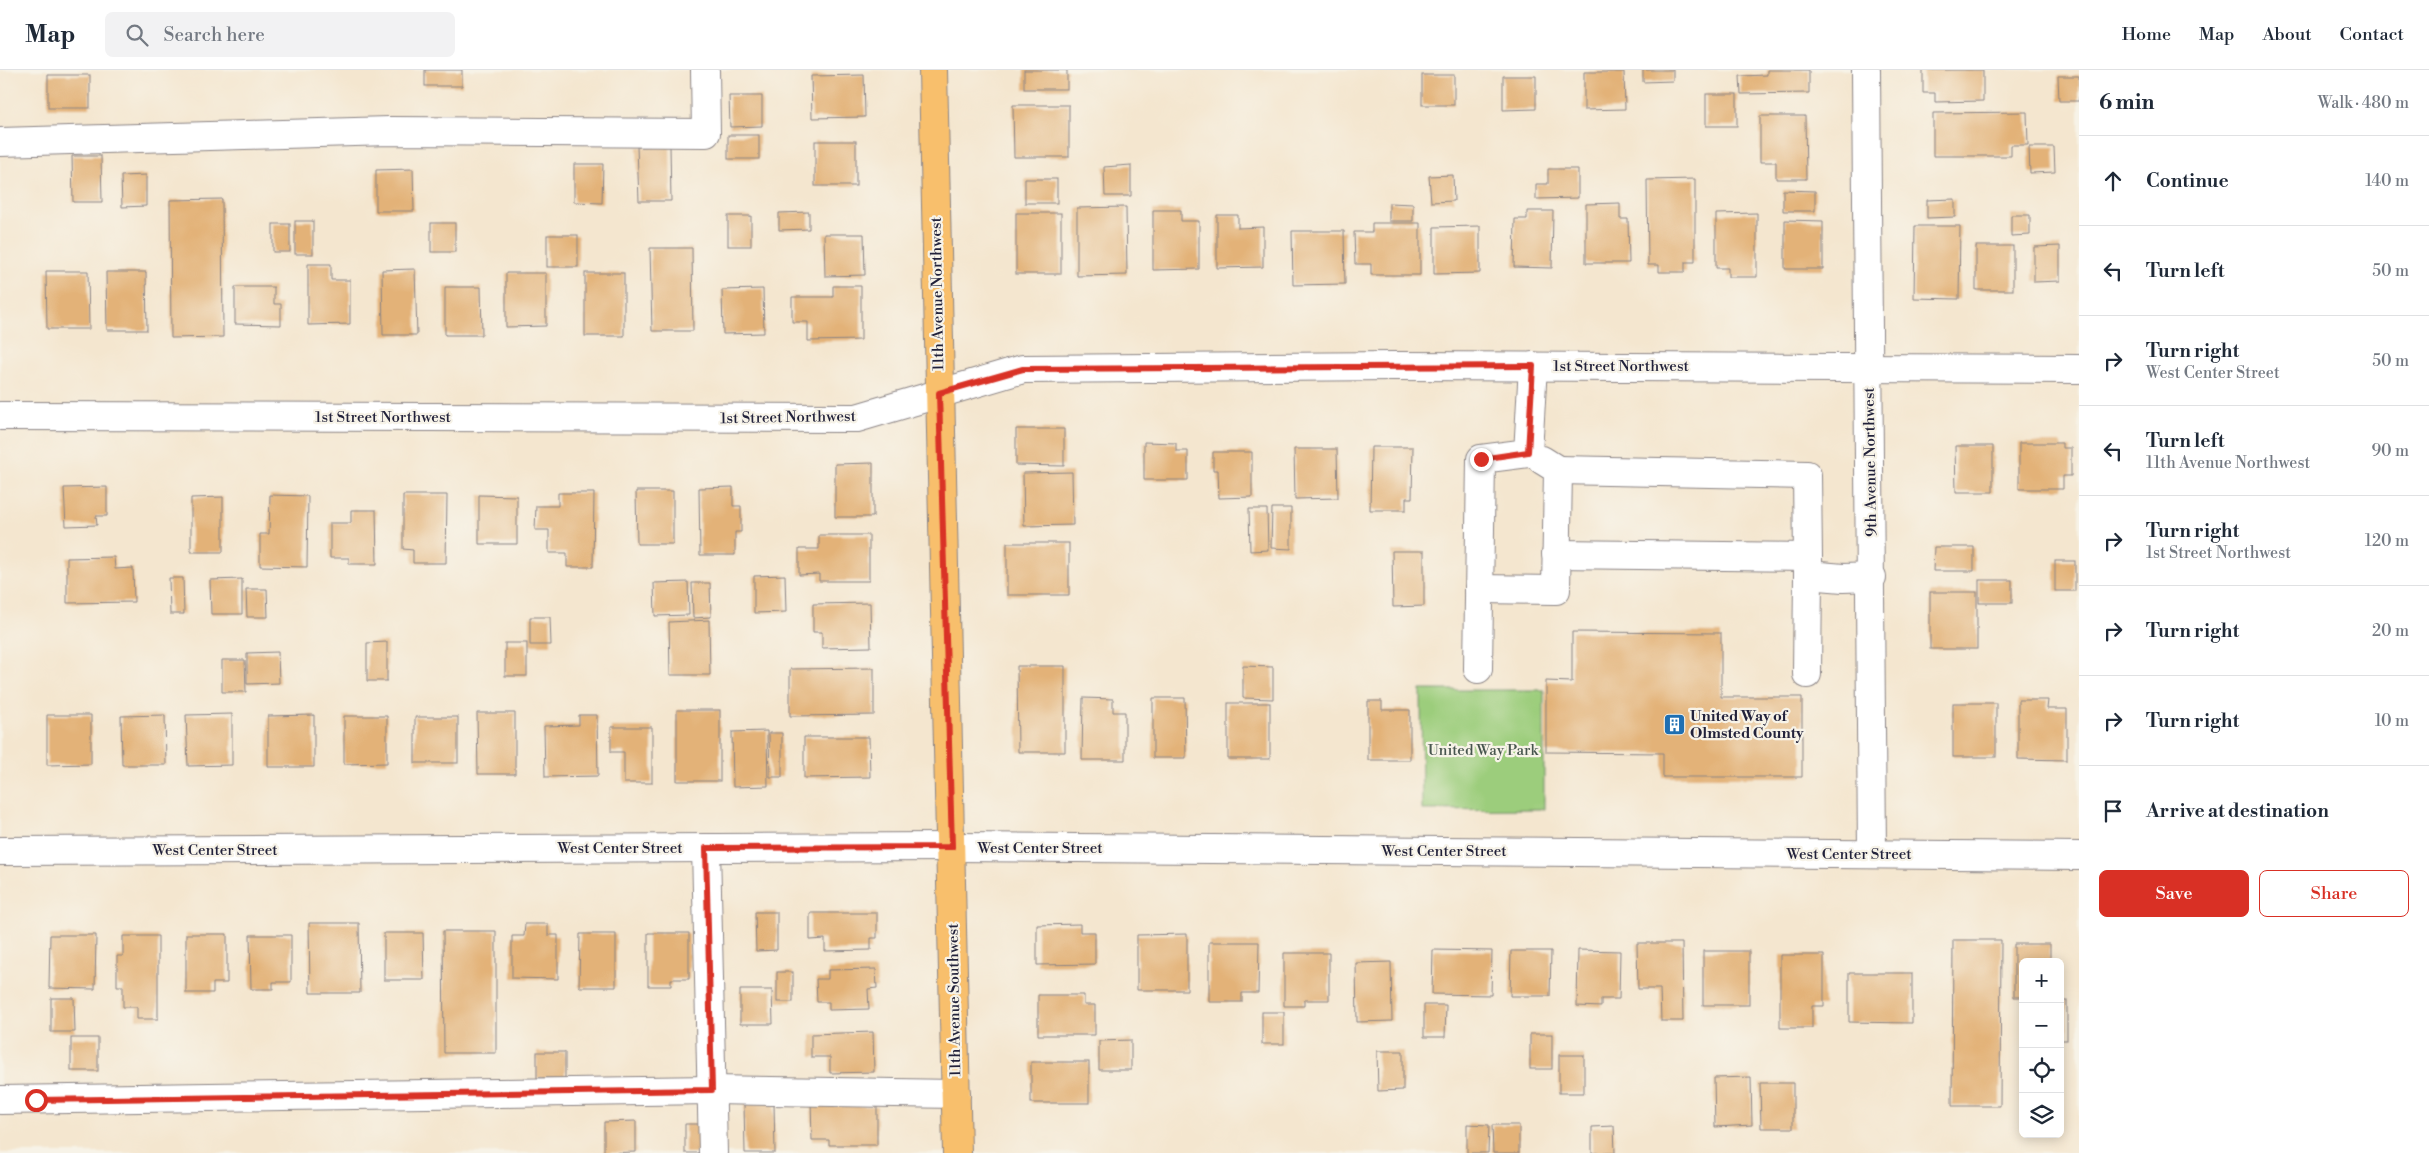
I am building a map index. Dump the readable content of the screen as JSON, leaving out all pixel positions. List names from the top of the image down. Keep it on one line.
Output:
{"streets":{"main road":["11th Avenue Northwest","11th Avenue Southwest"],"street":["1st Street Northwest","9th Avenue Northwest","West Center Street"]},"crossings":[["11th Avenue Northwest","1st Street Northwest"],["11th Avenue Northwest","West Center Street"],["11th Avenue Northwest","11th Avenue Southwest"],["1st Street Northwest","9th Avenue Northwest"],["9th Avenue Northwest","West Center Street"],["West Center Street","11th Avenue Southwest"]],"parks":["United Way Park"],"places":{"building":["United Way of Olmsted County"]},"page":{"header":"Map","search":"Search here","nav":["Home","Map","About","Contact"],"heading":["6 min","Walk · 480 m"],"list":[["Continue","140 m"],["Turn left","50 m"],["Turn right","West Center Street","50 m"],["Turn left","11th Avenue Northwest","90 m"],["Turn right","1st Street Northwest","120 m"],["Turn right","20 m"],["Turn right","10 m"],"Arrive at destination"],"buttons":["Save","Share"],"map_buttons":["+","−"]}}
